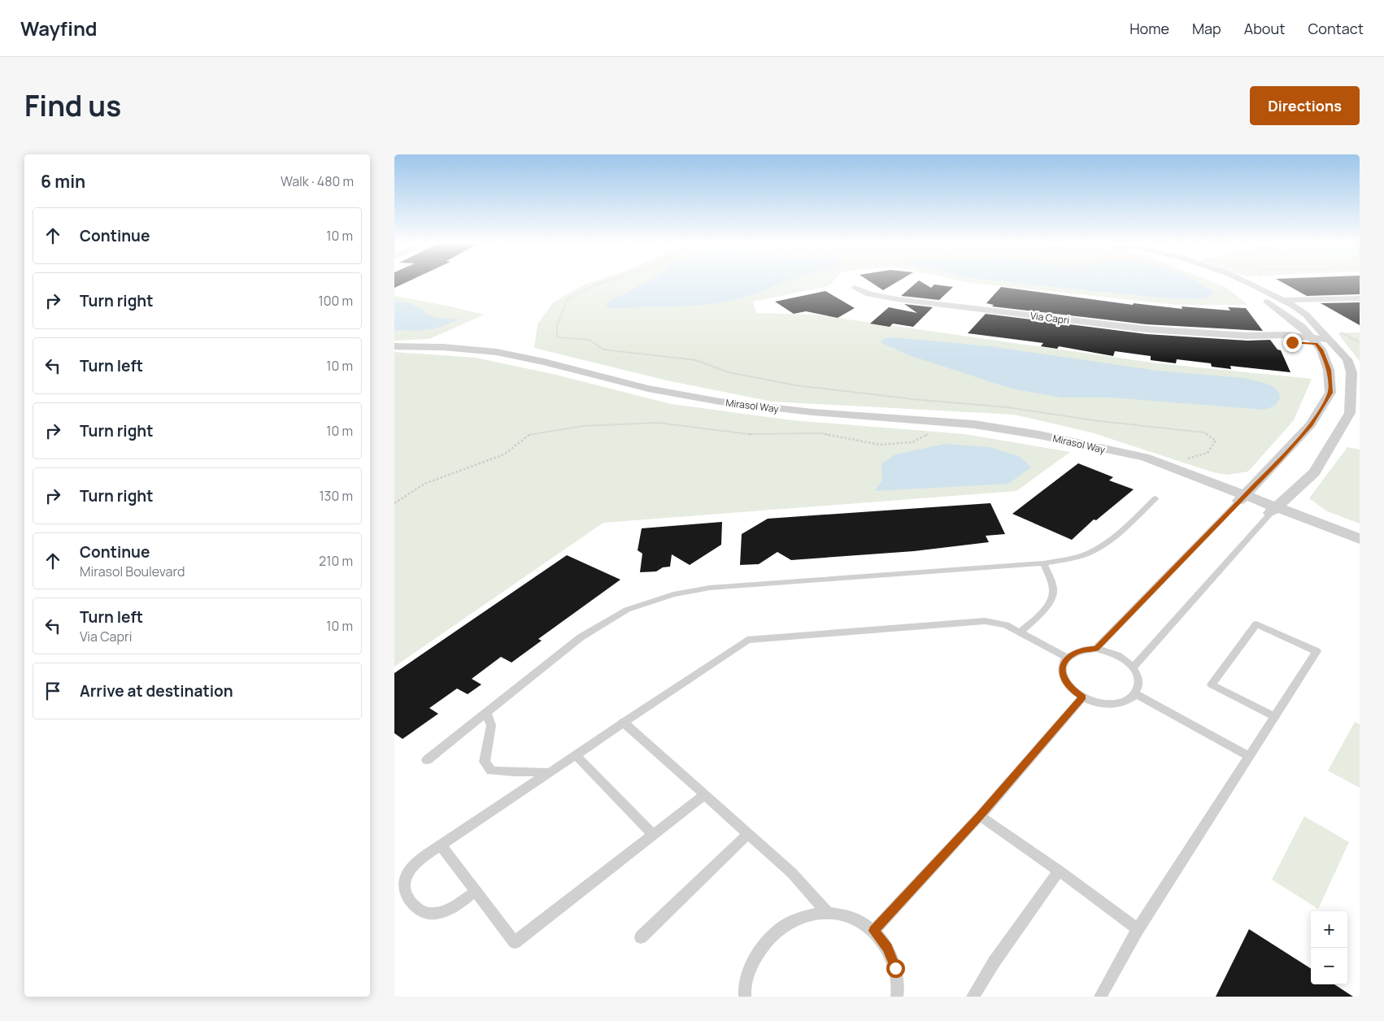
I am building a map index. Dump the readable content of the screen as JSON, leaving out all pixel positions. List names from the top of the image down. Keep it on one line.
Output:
{"streets":{"street":["Via Capri","Mirasol Way"]},"page":{"header":"Wayfind","nav":["Home","Map","About","Contact"],"title":"Find us","buttons":"Directions","heading":["6 min","Walk · 480 m"],"list":[["Continue","10 m"],["Turn right","100 m"],["Turn left","10 m"],["Turn right","10 m"],["Turn right","130 m"],["Continue","Mirasol Boulevard","210 m"],["Turn left","Via Capri","10 m"],"Arrive at destination"],"map_buttons":["+","−"]}}
